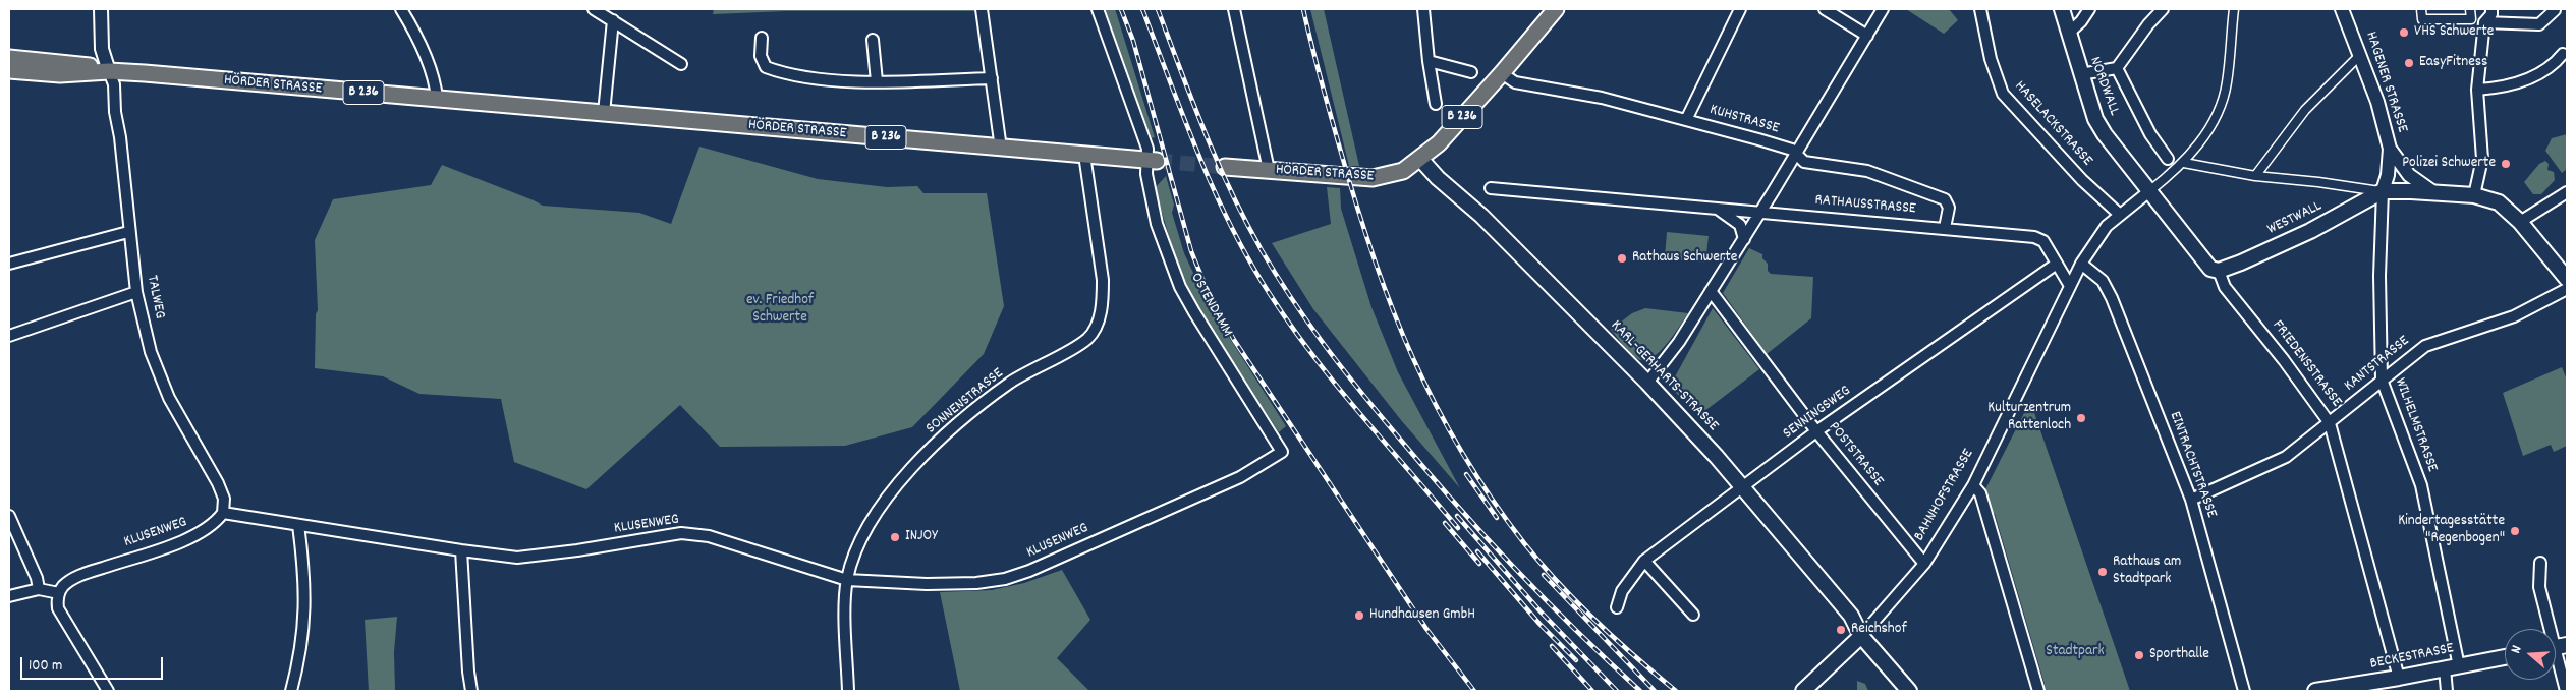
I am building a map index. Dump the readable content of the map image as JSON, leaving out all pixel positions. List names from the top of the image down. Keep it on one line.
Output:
{"streets":{"main road":["HÖRDER STRASSE","NORDWALL","B 236","WESTWALL","FRIEDENSSTRASSE","KARL-GERHARTS-STRASSE","BAHNHOFSTRASSE","BECKESTRASSE"],"street":["HAGENER STRASSE","KUHSTRASSE","HASELACKSTRASSE","RATHAUSSTRASSE","TALWEG","OSTENDAMM","KANTSTRASSE","SONNENSTRASSE","SENNINGSWEG","WILHELMSTRASSE","POSTSTRASSE","EINTRACHTSTRASSE","KLUSENWEG"]},"crossings":[["HAGENER STRASSE","WESTWALL"],["HAGENER STRASSE","WILHELMSTRASSE"],["HÖRDER STRASSE","B 236"],["HÖRDER STRASSE","TALWEG"],["HÖRDER STRASSE","OSTENDAMM"],["HÖRDER STRASSE","KARL-GERHARTS-STRASSE"],["HÖRDER STRASSE","SONNENSTRASSE"],["NORDWALL","FRIEDENSSTRASSE"],["NORDWALL","BAHNHOFSTRASSE"],["B 236","KUHSTRASSE"],["B 236","KARL-GERHARTS-STRASSE"],["KUHSTRASSE","RATHAUSSTRASSE"],["HASELACKSTRASSE","BAHNHOFSTRASSE"],["RATHAUSSTRASSE","SENNINGSWEG"],["RATHAUSSTRASSE","BAHNHOFSTRASSE"],["WESTWALL","FRIEDENSSTRASSE"],["WESTWALL","WILHELMSTRASSE"],["TALWEG","KLUSENWEG"],["OSTENDAMM","KLUSENWEG"],["FRIEDENSSTRASSE","KANTSTRASSE"],["FRIEDENSSTRASSE","BAHNHOFSTRASSE"],["FRIEDENSSTRASSE","BECKESTRASSE"],["KANTSTRASSE","WILHELMSTRASSE"],["KANTSTRASSE","EINTRACHTSTRASSE"],["KARL-GERHARTS-STRASSE","SENNINGSWEG"],["KARL-GERHARTS-STRASSE","BAHNHOFSTRASSE"],["SONNENSTRASSE","KLUSENWEG"],["SENNINGSWEG","POSTSTRASSE"],["WILHELMSTRASSE","BECKESTRASSE"],["POSTSTRASSE","BAHNHOFSTRASSE"],["EINTRACHTSTRASSE","BAHNHOFSTRASSE"]],"parks":["ev. Friedhof Schwerte","Stadtpark"],"places":["VHS Schwerte","EasyFitness","Polizei Schwerte","Rathaus Schwerte","Kulturzentrum Rattenloch","Kindertagesstätte \"Regenbogen\"","INJOY","Rathaus am Stadtpark","Hundhausen GmbH","Reichshof","Sporthalle"],"scale_bar":"100 m","north":"left"}
